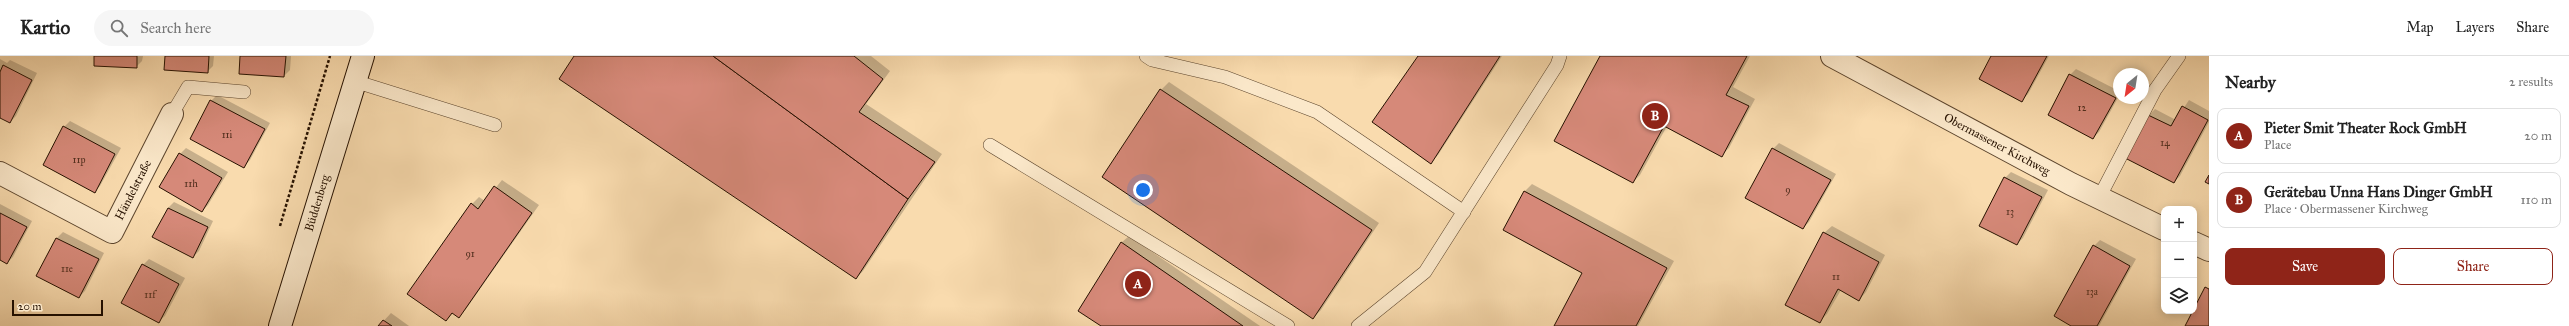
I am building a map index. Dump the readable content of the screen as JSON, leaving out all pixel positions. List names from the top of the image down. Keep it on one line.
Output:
{"streets":{"street":["Obermassener Kirchweg","Händelstraße","Büddenberg"]},"house_numbers":["12","11i","14","11p","11h","9","13","91","11e","11","13a","11f"],"scale_bar":"20 m","north":"bottom left","page":{"header":"Kartio","search":"Search here","nav":["Map","Layers","Share"],"heading":["Nearby","2 results"],"pins":["B","A"],"list":[{"mark":"A","name":"Pieter Smit Theater Rock GmbH","note":"Place","value":"20 m"},{"mark":"B","name":"Gerätebau Unna Hans Dinger GmbH","note":"Place · Obermassener Kirchweg","value":"110 m"}],"map_buttons":["+","−"],"buttons":["Save","Share"],"scale":"20 m"}}
